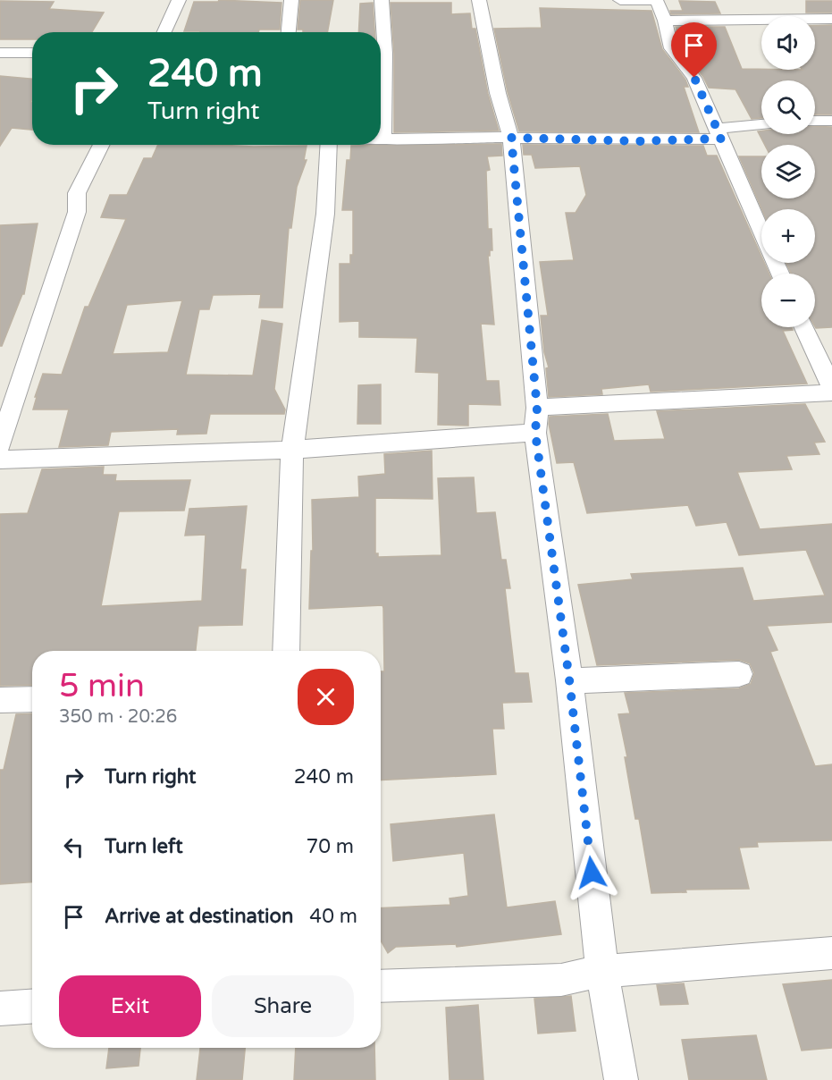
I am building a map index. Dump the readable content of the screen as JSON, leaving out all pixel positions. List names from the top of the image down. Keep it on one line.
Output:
{"page":{"map_buttons":["+","−"],"turn":["240 m","Turn right"],"heading":["5 min","350 m · 20:26"],"list":[{"name":"Turn right","value":"240 m"},{"name":"Turn left","value":"70 m"},{"name":"Arrive at destination","value":"40 m"}],"buttons":["Exit","Share"]}}
